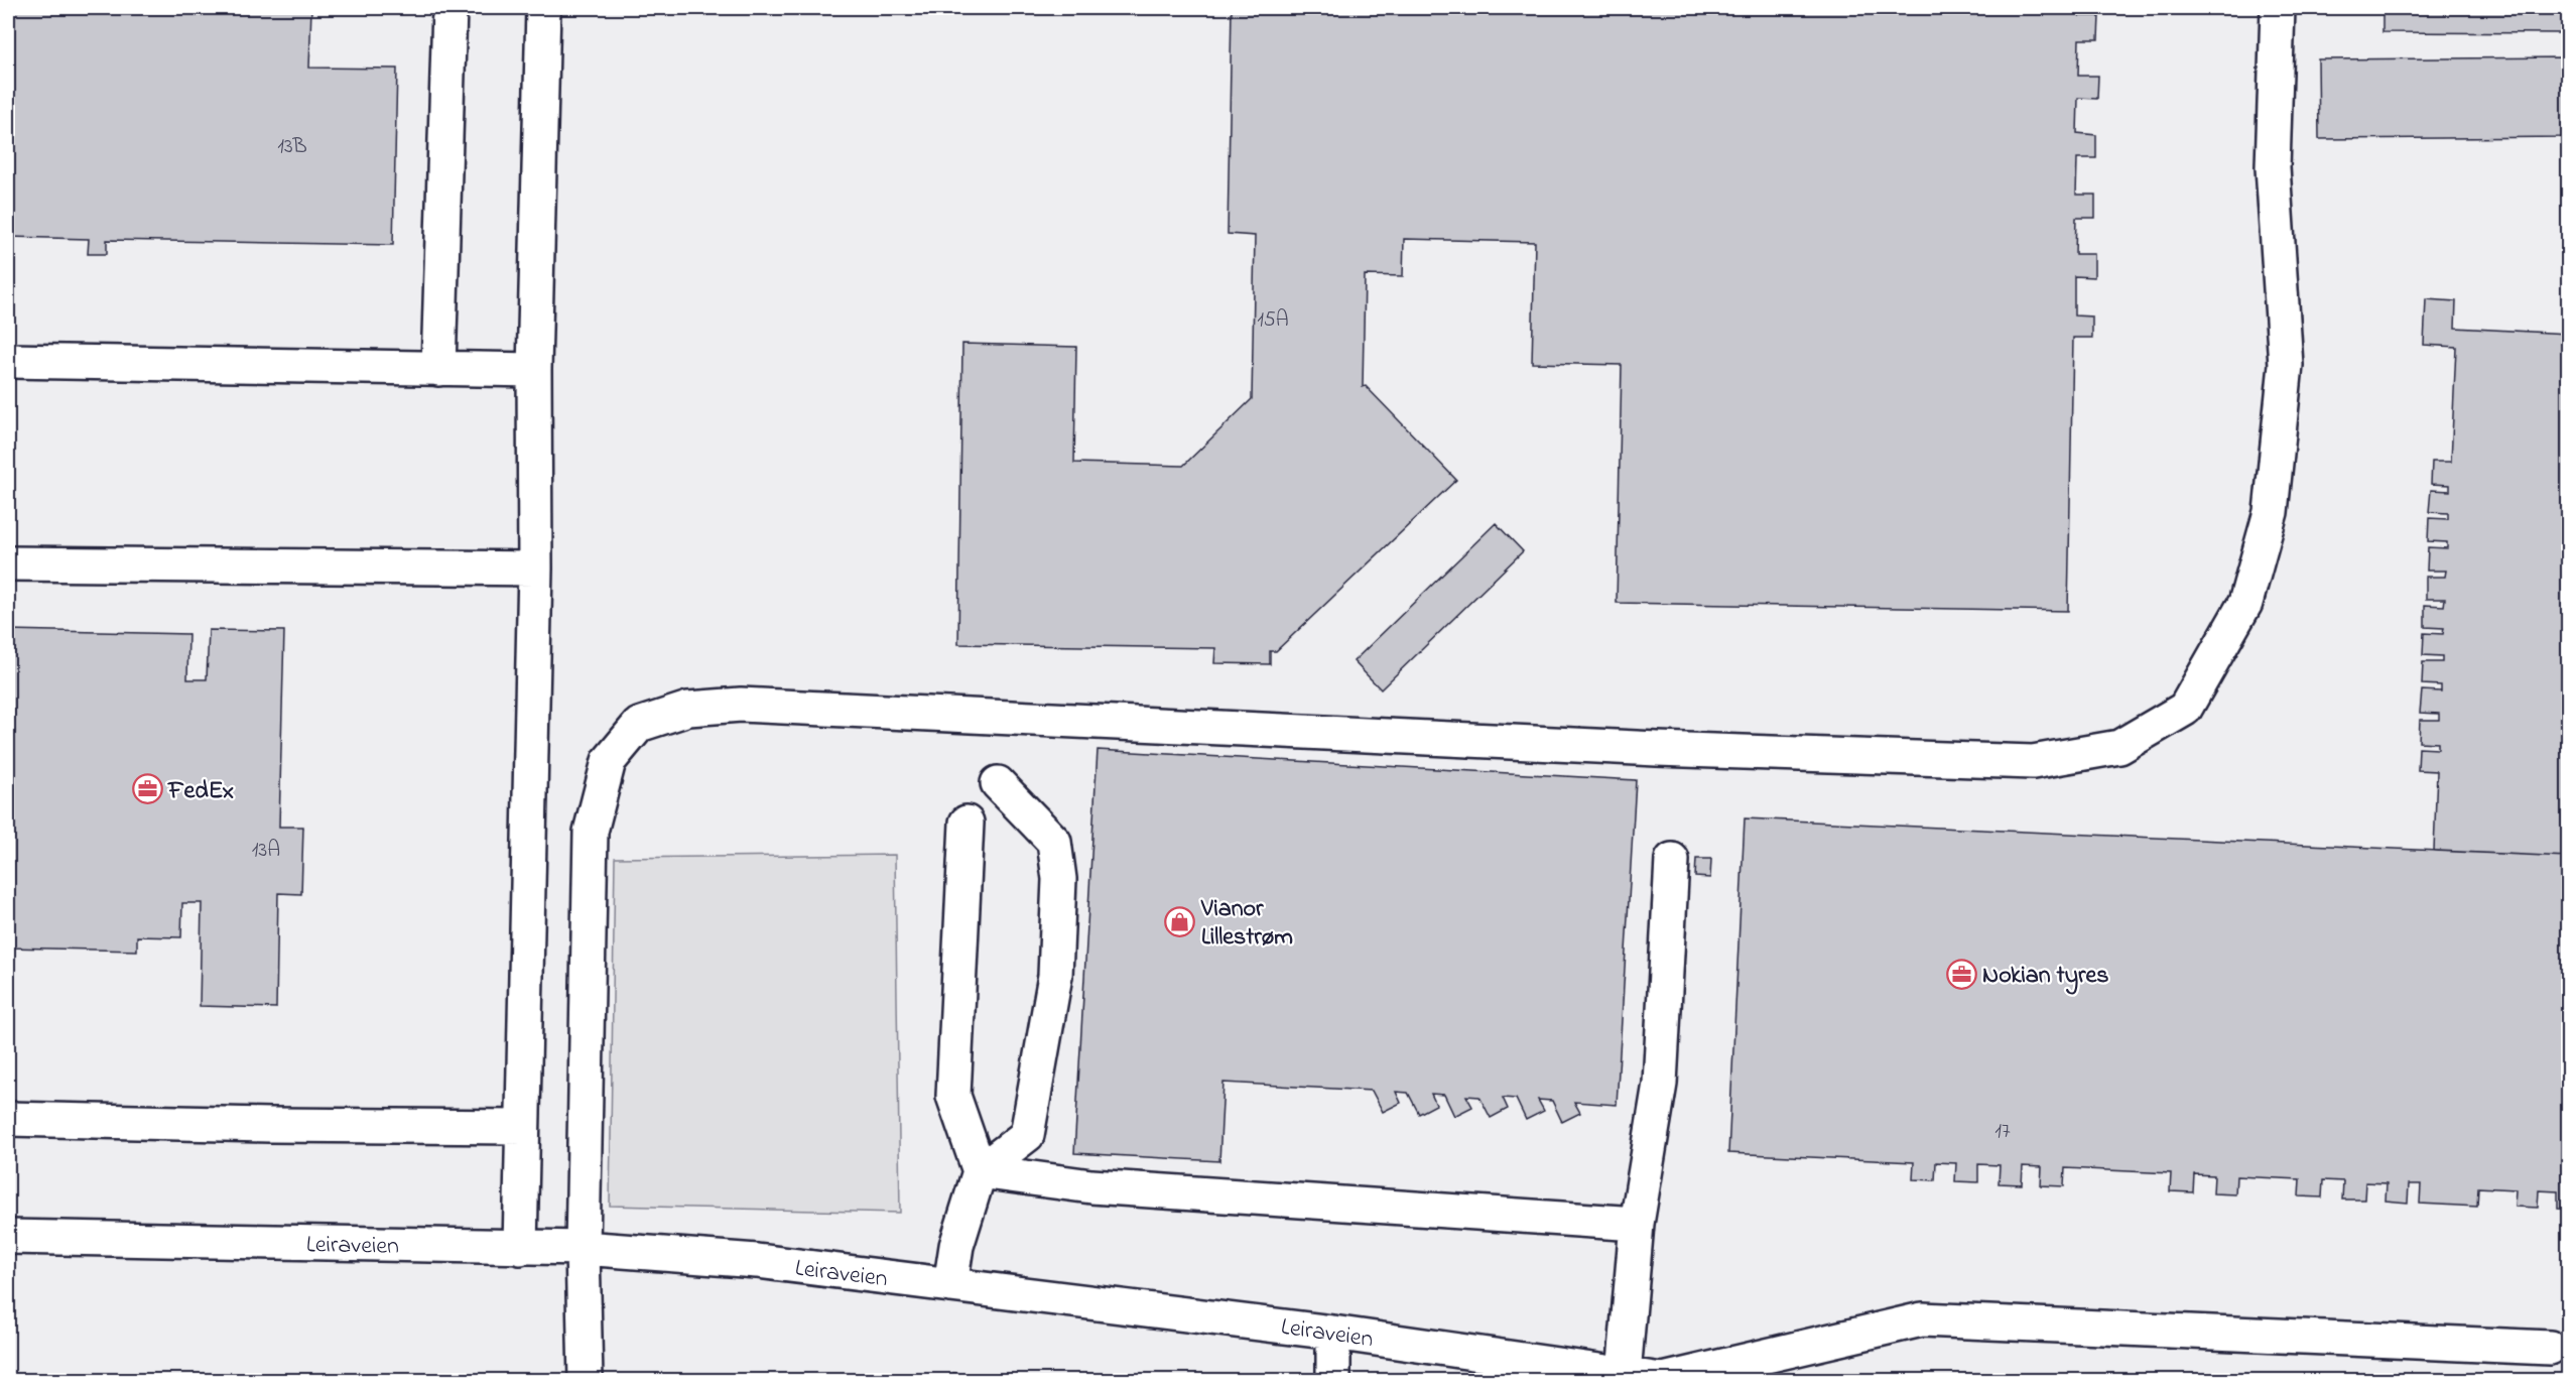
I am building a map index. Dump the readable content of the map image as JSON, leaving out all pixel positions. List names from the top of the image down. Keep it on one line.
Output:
{"streets":{"street":["Leiraveien"]},"places":{"office":["FedEx","Nokian tyres"],"shop":["Vianor Lillestrøm"]},"house_numbers":["13B","15A","13A","17"]}
